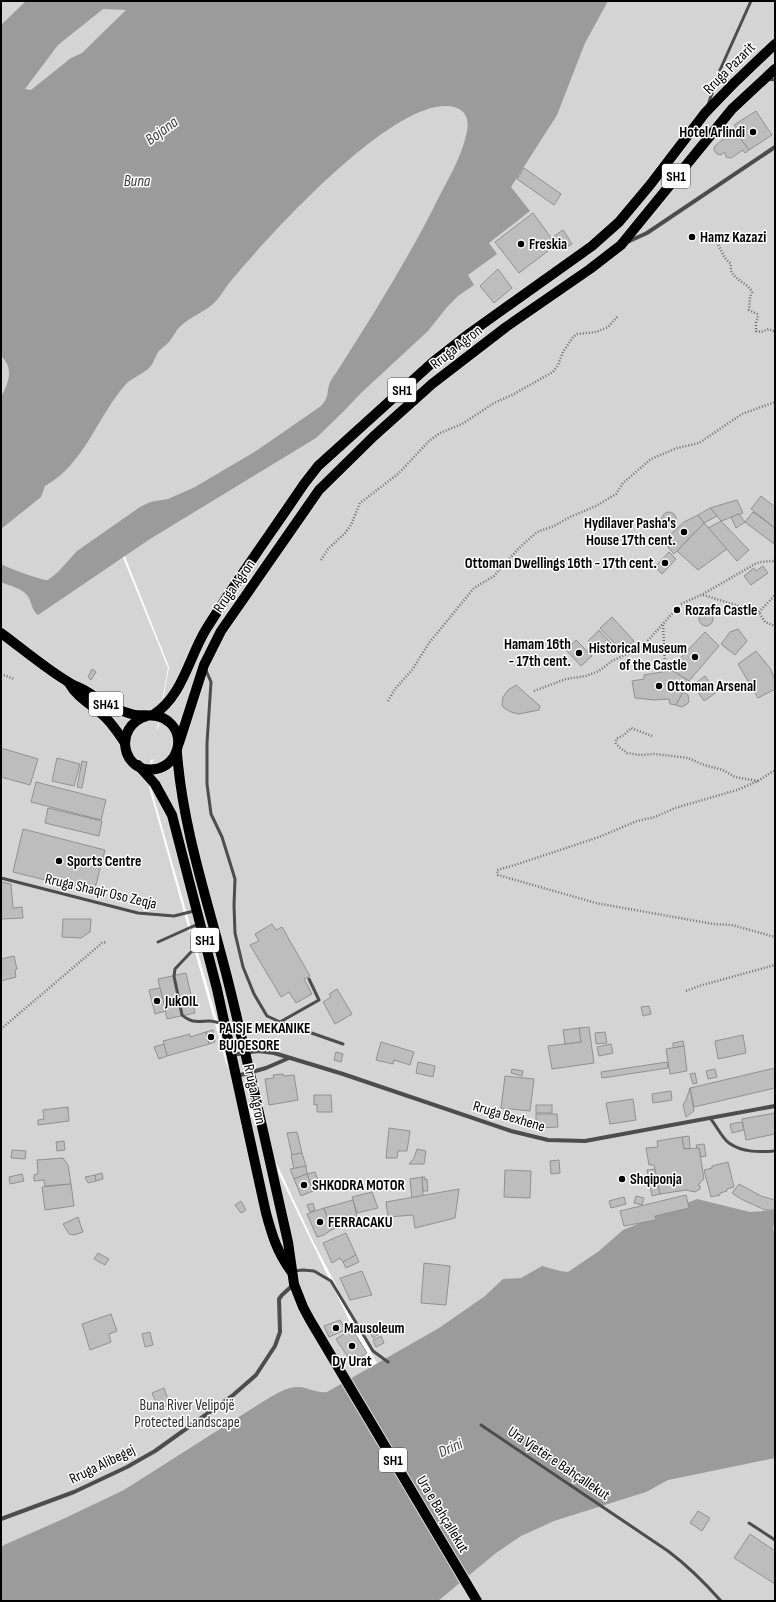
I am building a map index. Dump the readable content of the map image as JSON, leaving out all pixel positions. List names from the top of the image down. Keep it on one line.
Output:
{"streets":{"main road":["Rruga Pazarit","SH1","Rruga Agron","SH41","Ura e Bahçallekut"],"street":["Rruga Bexhene","Rruga Alibegej"],"lane":["Rruga Shaqir Oso Zeqja","Ura Vjetër e Bahçallekut"]},"crossings":[["Rruga Pazarit","Rruga Agron"],["Rruga Agron","SH41"],["Rruga Agron","Rruga Shaqir Oso Zeqja"],["Rruga Agron","Rruga Bexhene"],["Rruga Agron","Rruga Alibegej"],["Rruga Agron","Ura e Bahçallekut"]],"water":["Bojana","Buna","Drini"],"parks":["Buna River Velipojë Protected Landscape"],"places":["Hotel Arlindi","Hamz Kazazi","Freskia","Hydilaver Pasha's House 17th cent.","Ottoman Dwellings 16th - 17th cent.","Rozafa Castle","Hamam 16th - 17th cent.","Historical Museum of the Castle","Ottoman Arsenal","Sports Centre","JukOIL","PAISJE MEKANIKE BUJQESORE","Shqiponja","SHKODRA MOTOR","FERRACAKU","Mausoleum","Dy Urat"]}
